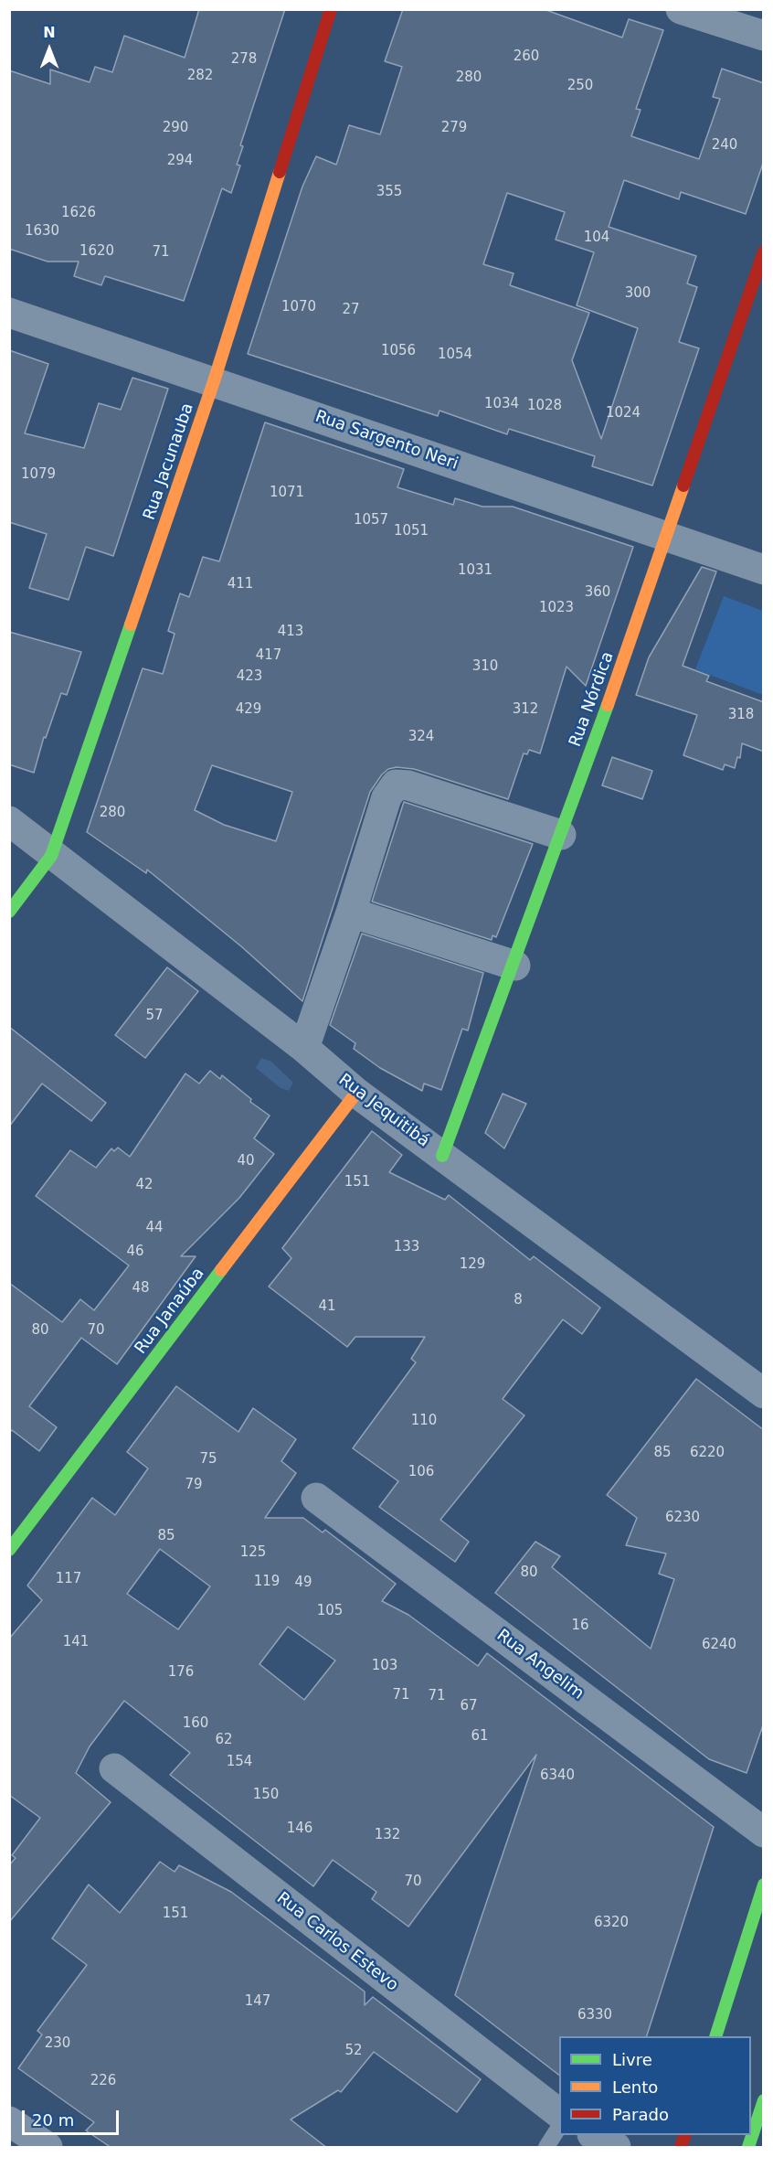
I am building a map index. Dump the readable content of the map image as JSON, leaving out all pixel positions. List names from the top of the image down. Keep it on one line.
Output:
{"streets":{"main road":["Rua Jacunauba","Rua Nórdica","Rua Janaúba"],"street":["Rua Sargento Neri","Rua Jequitibá","Rua Angelim","Rua Carlos Estevo"]},"crossings":[["Rua Sargento Neri","Rua Jacunauba"],["Rua Sargento Neri","Rua Nórdica"],["Rua Jacunauba","Rua Jequitibá"],["Rua Nórdica","Rua Jequitibá"],["Rua Jequitibá","Rua Janaúba"]],"house_numbers":["260","278","282","280","250","290","279","240","294","355","1626","1630","104","1620","71","300","1070","27","1056","1054","1034","1028","1024","1079","1071","1057","1051","1031","411","360","1023","413","417","310","423","429","312","318","324","280","57","40","151","42","44","133","46","129","48","8","41","80","70","110","85","6220","75","106","79","6230","85","125","80","117","119","49","105","16","141","6240","103","176","71","71","67","160","61","62","154","6340","150","146","132","70","151","6320","147","6330","230","52","226"],"legend":["Livre","Lento","Parado"],"scale_bar":"20 m","north":"top"}
